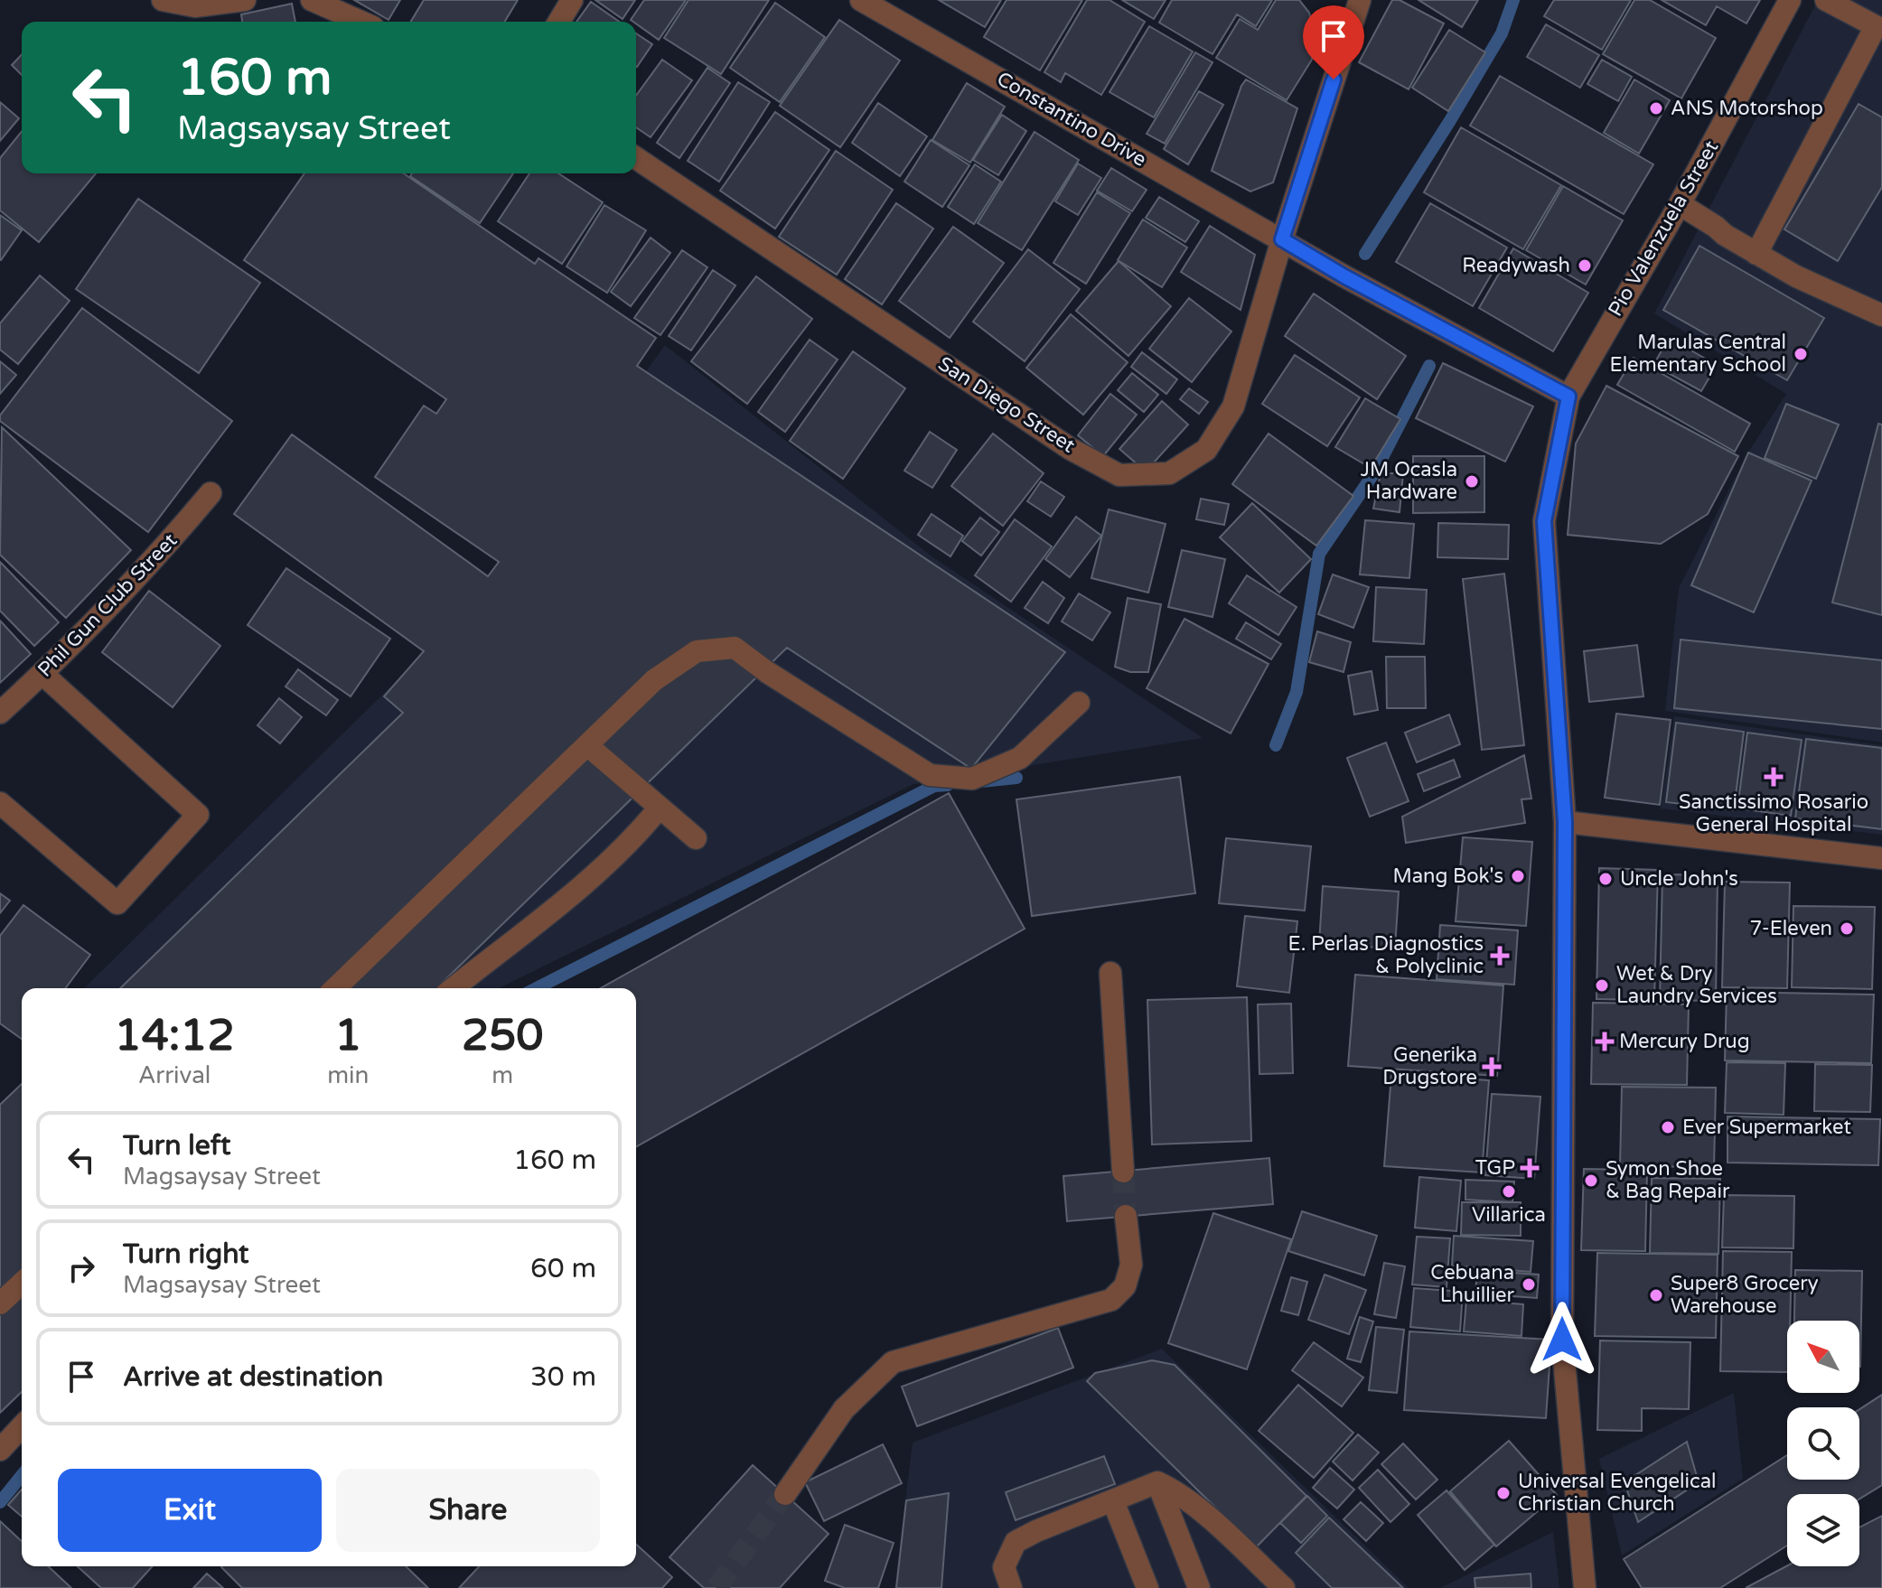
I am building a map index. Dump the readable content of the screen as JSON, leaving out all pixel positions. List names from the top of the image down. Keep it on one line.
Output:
{"streets":{"street":["Constantino Drive","Pio Valenzuela Street","San Diego Street","Phil Gun Club Street"]},"crossings":[["Constantino Drive","Pio Valenzuela Street"],["Constantino Drive","San Diego Street"]],"places":{"other":["ANS Motorshop","Readywash","Marulas Central Elementary School","JM Ocasla Hardware","Mang Bok's","Uncle John's","7-Eleven","Wet & Dry Laundry Services","Ever Supermarket","Symon Shoe & Bag Repair","Villarica","Cebuana Lhuillier","Super8 Grocery Warehouse","Universal Evengelical Christian Church"],"health":["Sanctissimo Rosario General Hospital","E. Perlas Diagnostics & Polyclinic","Mercury Drug","Generika Drugstore","TGP"]},"north":"top left","page":{"turn":["160 m","Magsaysay Street"],"eta":["14:12","Arrival","1","min","250","m"],"list":[{"name":"Turn left","note":"Magsaysay Street","value":"160 m"},{"name":"Turn right","note":"Magsaysay Street","value":"60 m"},{"name":"Arrive at destination","value":"30 m"}],"buttons":["Exit","Share"]}}
